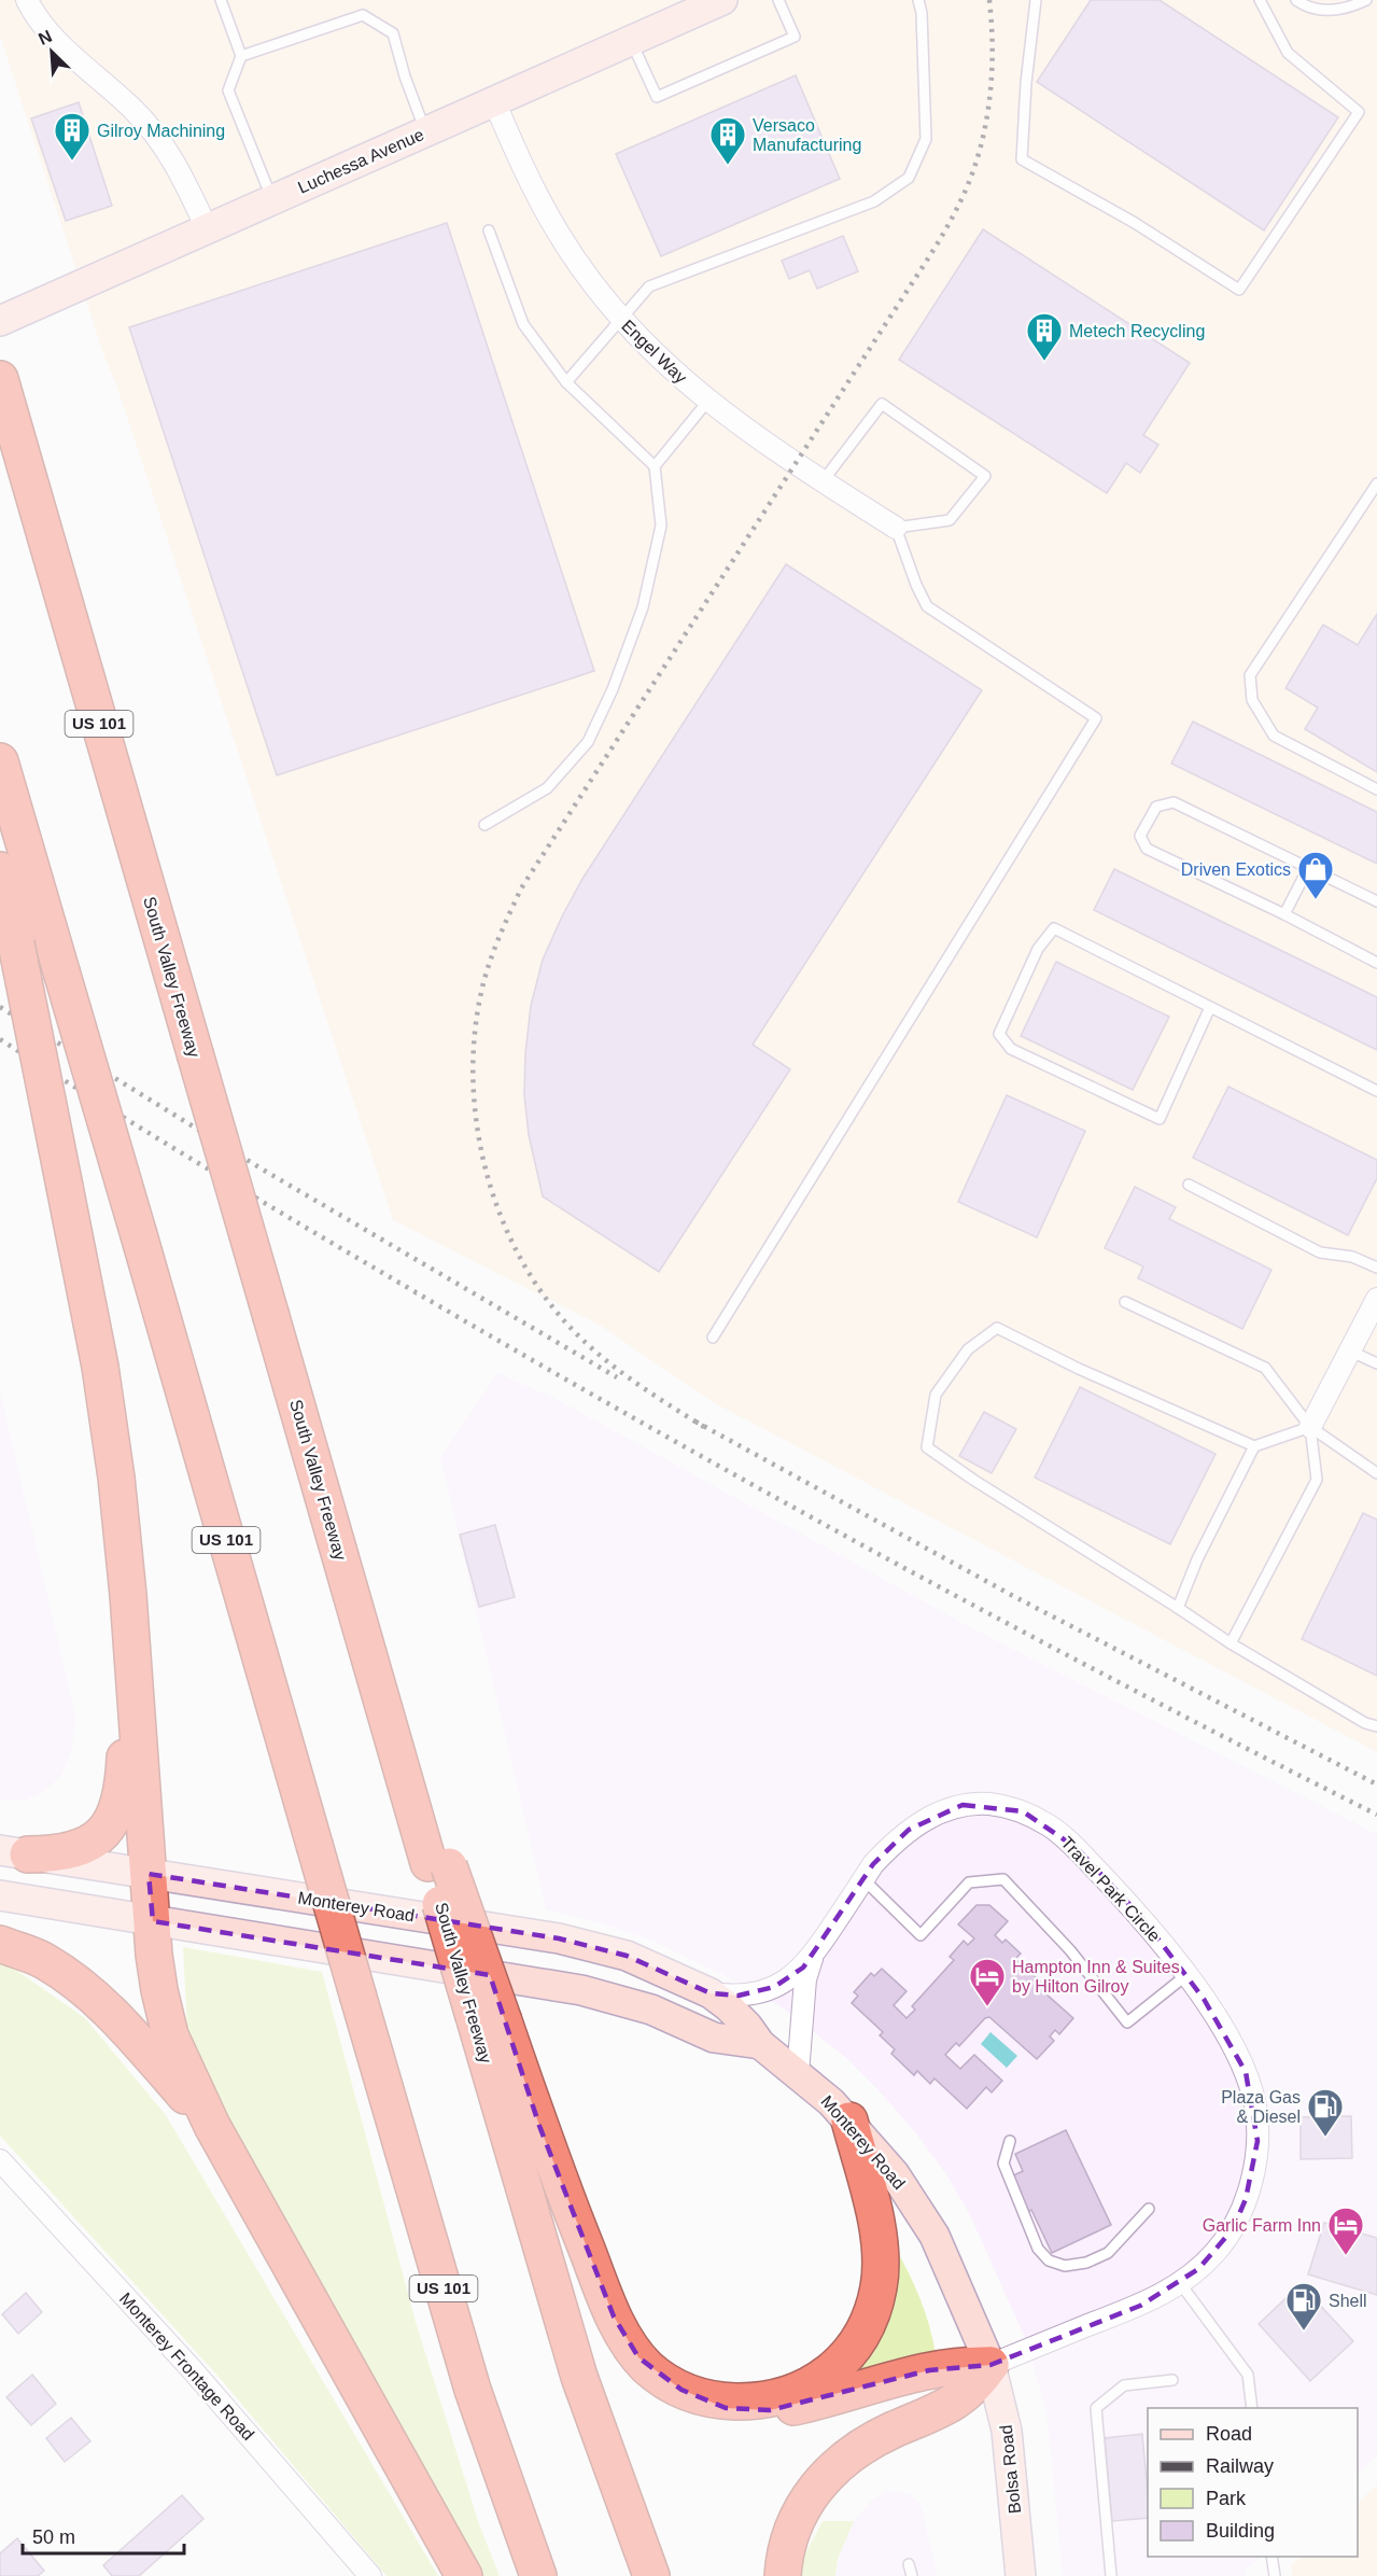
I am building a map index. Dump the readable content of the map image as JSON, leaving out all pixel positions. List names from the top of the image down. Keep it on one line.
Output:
{"streets":{"highway":["US 101","South Valley Freeway"],"main road":["Luchessa Avenue","Monterey Road","Bolsa Road"],"street":["Engel Way","Travel Park Circle","Monterey Frontage Road"]},"crossings":[["Luchessa Avenue","Engel Way"],["Travel Park Circle","Monterey Road"],["Travel Park Circle","Bolsa Road"],["Monterey Road","Bolsa Road"]],"places":{"building":["Gilroy Machining","Versaco Manufacturing","Metech Recycling"],"shop":["Driven Exotics"],"hotel":["Hampton Inn & Suites by Hilton Gilroy","Garlic Farm Inn"],"fuel station":["Plaza Gas & Diesel","Shell"]},"legend":["Road","Railway","Park","Building"],"scale_bar":"50 m","north":"top left"}
